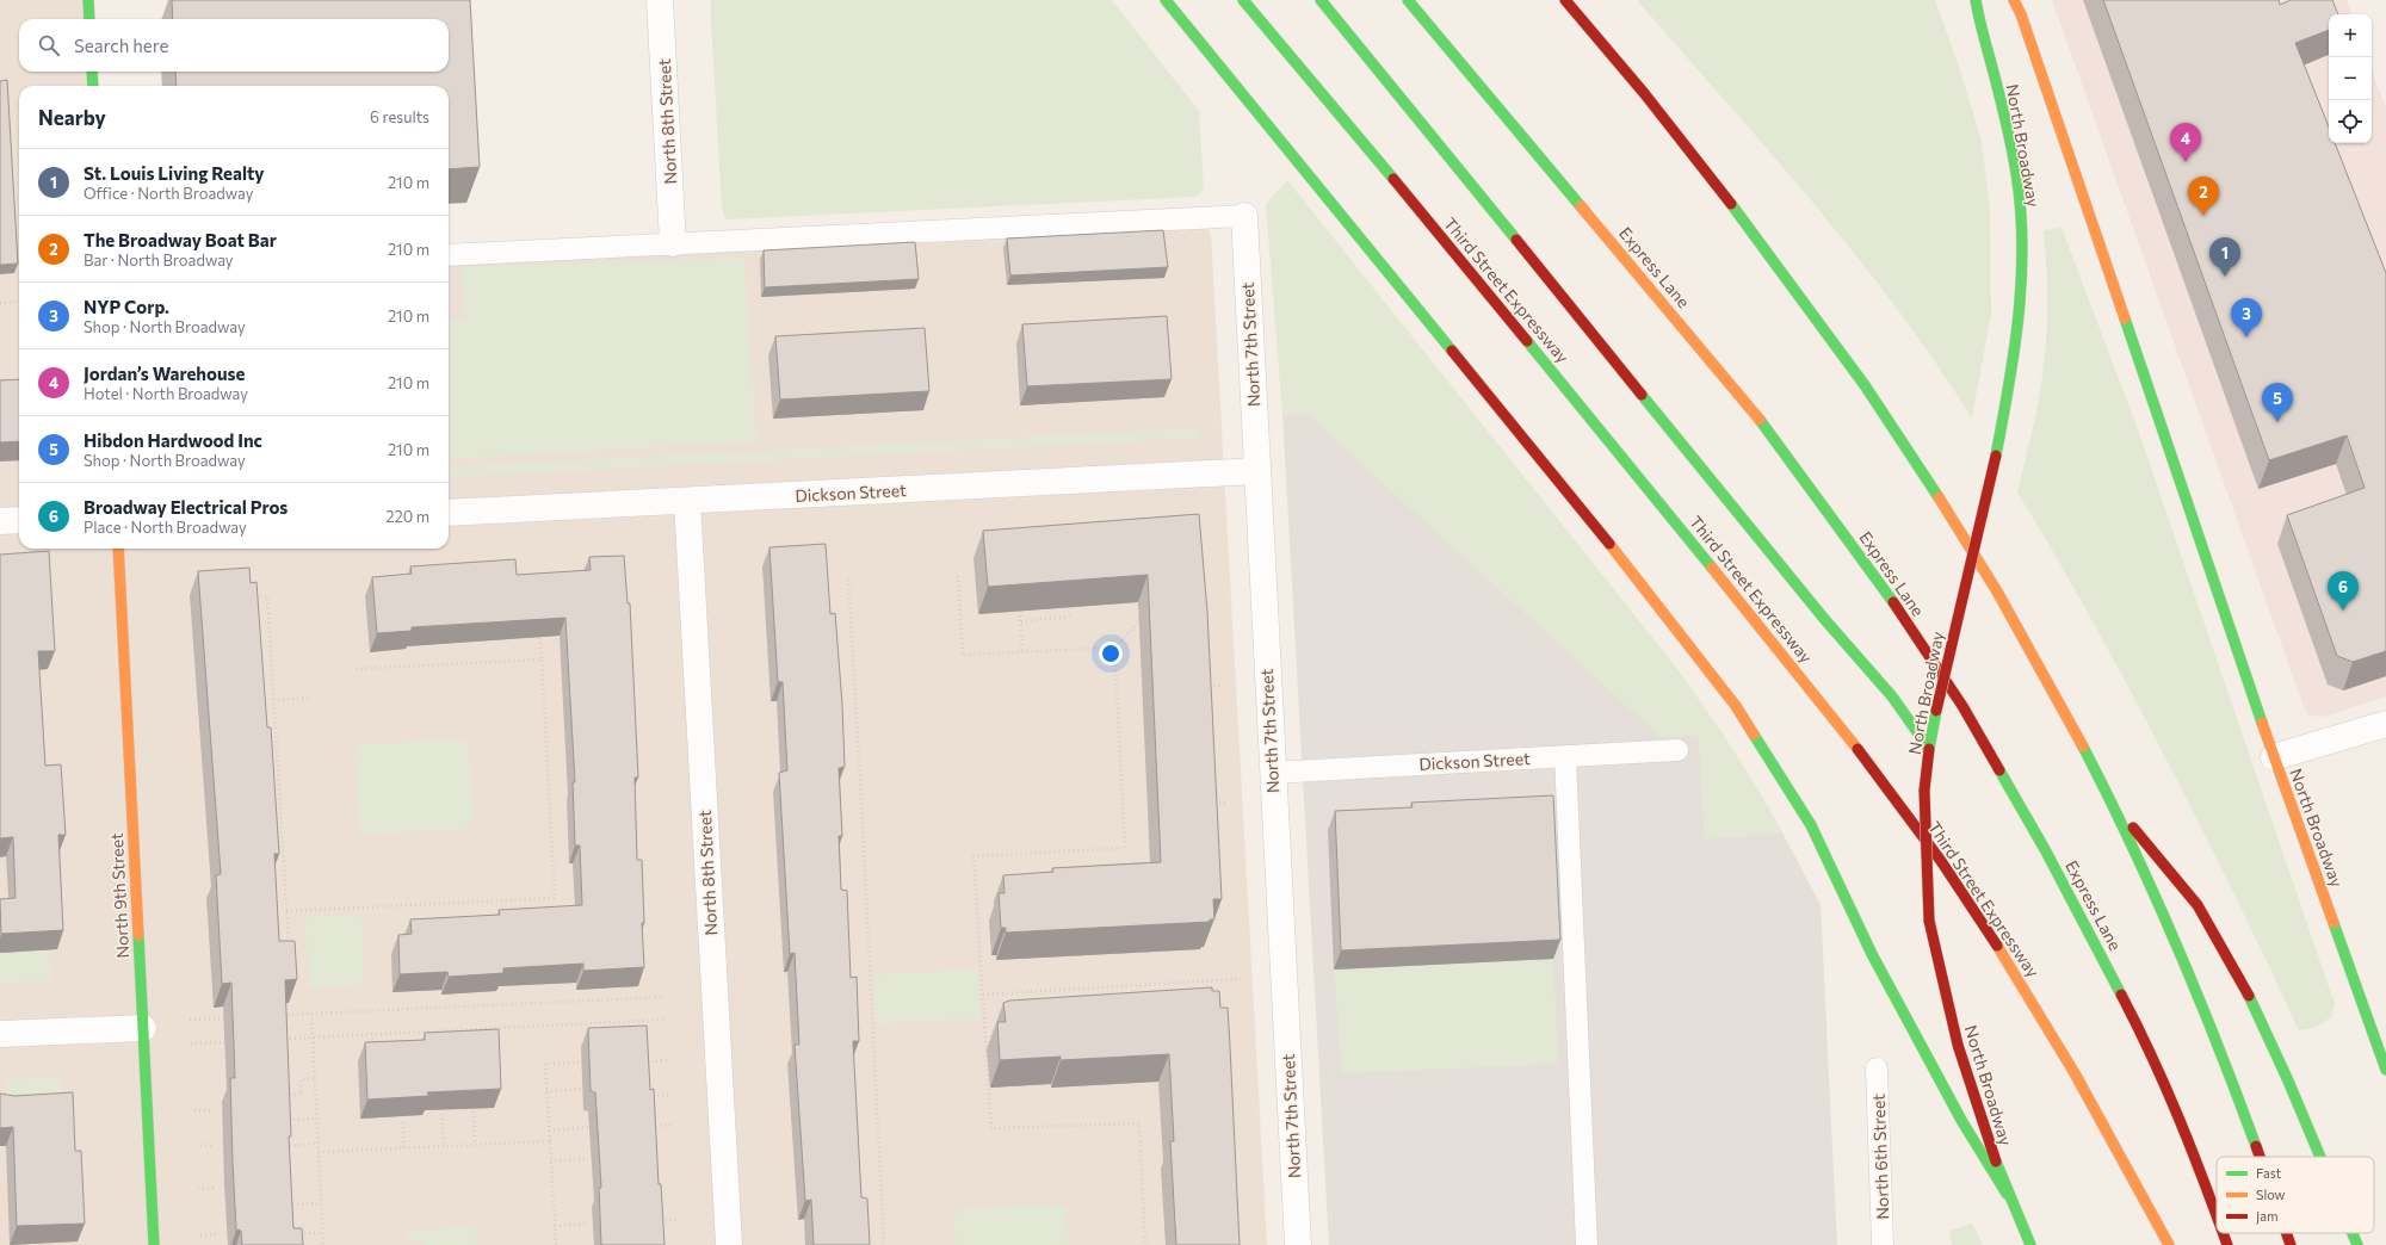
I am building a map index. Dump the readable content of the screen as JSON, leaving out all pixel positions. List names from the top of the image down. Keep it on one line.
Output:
{"streets":{"main road":["North Broadway","Express Lane","Third Street Expressway","North 9th Street"],"street":["North 8th Street","North 7th Street","Dickson Street"],"lane":["North 6th Street"]},"crossings":[["North 8th Street","Dickson Street"],["North 7th Street","Dickson Street"]],"legend":["Fast","Slow","Jam"],"page":{"map_buttons":["+","−"],"search":"Search here","heading":["Nearby","6 results"],"pins":["4","2","1","3","5","6"],"list":[{"mark":"1","name":"St. Louis Living Realty","note":"Office · North Broadway","value":"210 m"},{"mark":"2","name":"The Broadway Boat Bar","note":"Bar · North Broadway","value":"210 m"},{"mark":"3","name":"NYP Corp.","note":"Shop · North Broadway","value":"210 m"},{"mark":"4","name":"Jordan’s Warehouse","note":"Hotel · North Broadway","value":"210 m"},{"mark":"5","name":"Hibdon Hardwood Inc","note":"Shop · North Broadway","value":"210 m"},{"mark":"6","name":"Broadway Electrical Pros","note":"Place · North Broadway","value":"220 m"}]}}
